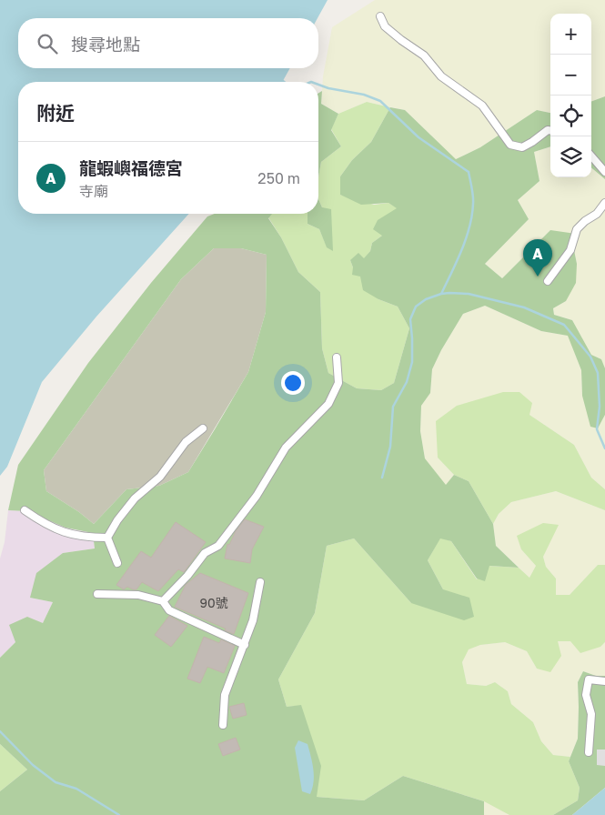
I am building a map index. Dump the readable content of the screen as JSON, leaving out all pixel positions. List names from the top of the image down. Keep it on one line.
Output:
{"house_numbers":["90號"],"page":{"map_buttons":["+","−"],"search":"搜尋地點","heading":"附近","list":[{"mark":"A","name":"龍蝦嶼福德宮","note":"寺廟","value":"250 m"}],"pins":"A"}}
